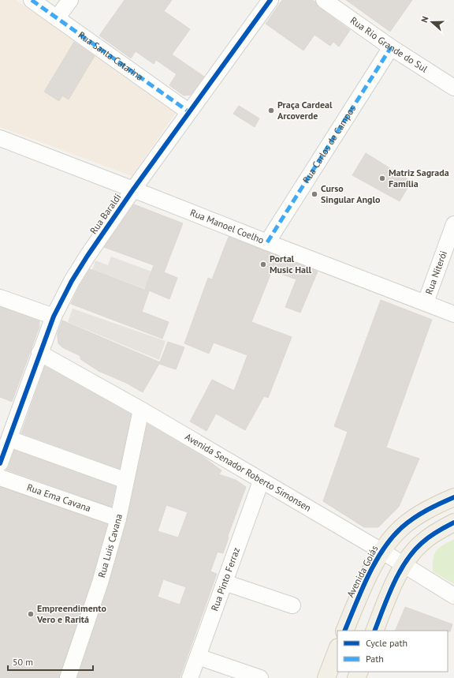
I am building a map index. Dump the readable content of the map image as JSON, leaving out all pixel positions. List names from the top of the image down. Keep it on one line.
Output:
{"streets":{"main road":["Avenida Goiás"],"street":["Rua Rio Grande do Sul","Rua Santa Catarina","Rua Carlos de Campos","Rua Baraldi","Rua Manoel Coelho","Rua Niterói","Avenida Senador Roberto Simonsen","Rua Ema Cavana","Rua Luis Cavana","Rua Pinto Ferraz"]},"crossings":[["Rua Rio Grande do Sul","Rua Carlos de Campos"],["Rua Santa Catarina","Rua Baraldi"],["Rua Carlos de Campos","Rua Manoel Coelho"],["Rua Baraldi","Rua Manoel Coelho"],["Rua Baraldi","Avenida Senador Roberto Simonsen"],["Rua Manoel Coelho","Rua Niterói"],["Avenida Senador Roberto Simonsen","Rua Luis Cavana"],["Avenida Senador Roberto Simonsen","Avenida Goiás"],["Avenida Senador Roberto Simonsen","Rua Pinto Ferraz"],["Rua Ema Cavana","Rua Luis Cavana"]],"places":["Praça Cardeal Arcoverde","Matriz Sagrada Família","Curso Singular Anglo","Portal Music Hall","Empreendimento Vero e Raritá"],"legend":["Cycle path","Path"],"scale_bar":"50 m","north":"left"}
